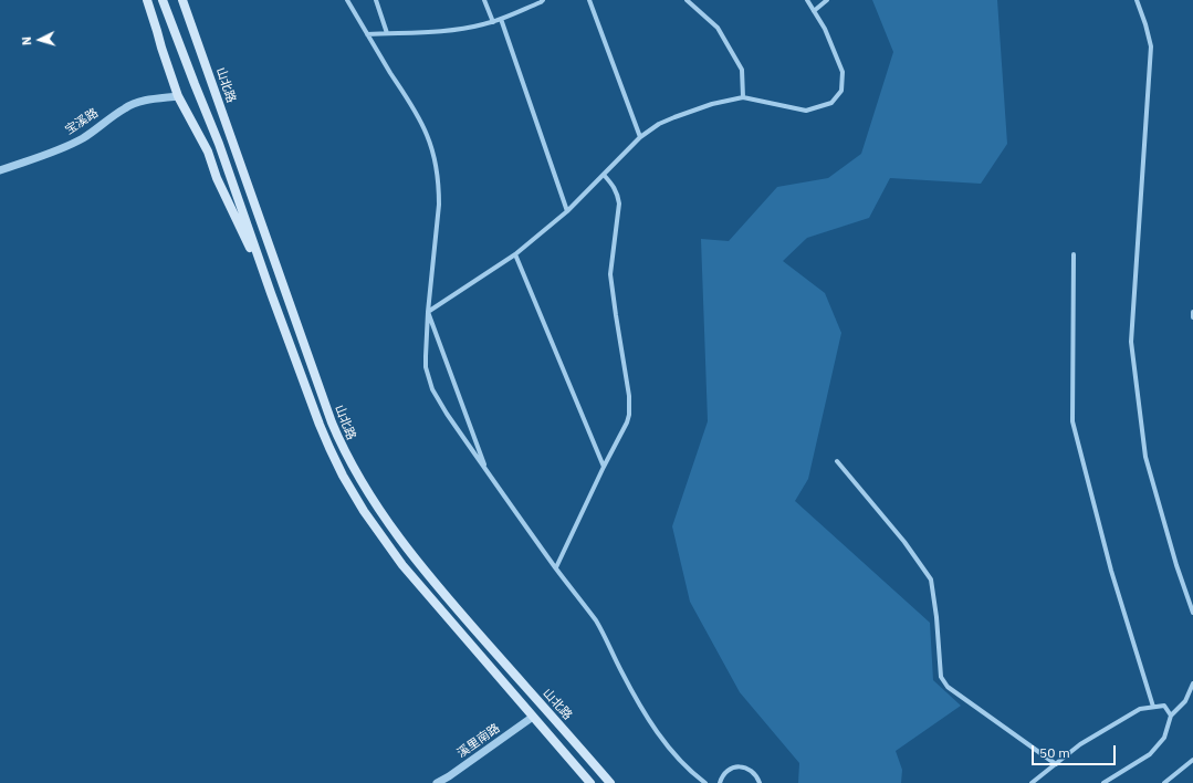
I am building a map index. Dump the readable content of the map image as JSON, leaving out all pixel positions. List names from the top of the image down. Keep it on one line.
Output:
{"streets":{"main road":["山北路"],"street":["宝溪路","溪里南路"]},"crossings":[["山北路","溪里南路"]],"scale_bar":"50 m","north":"left"}
